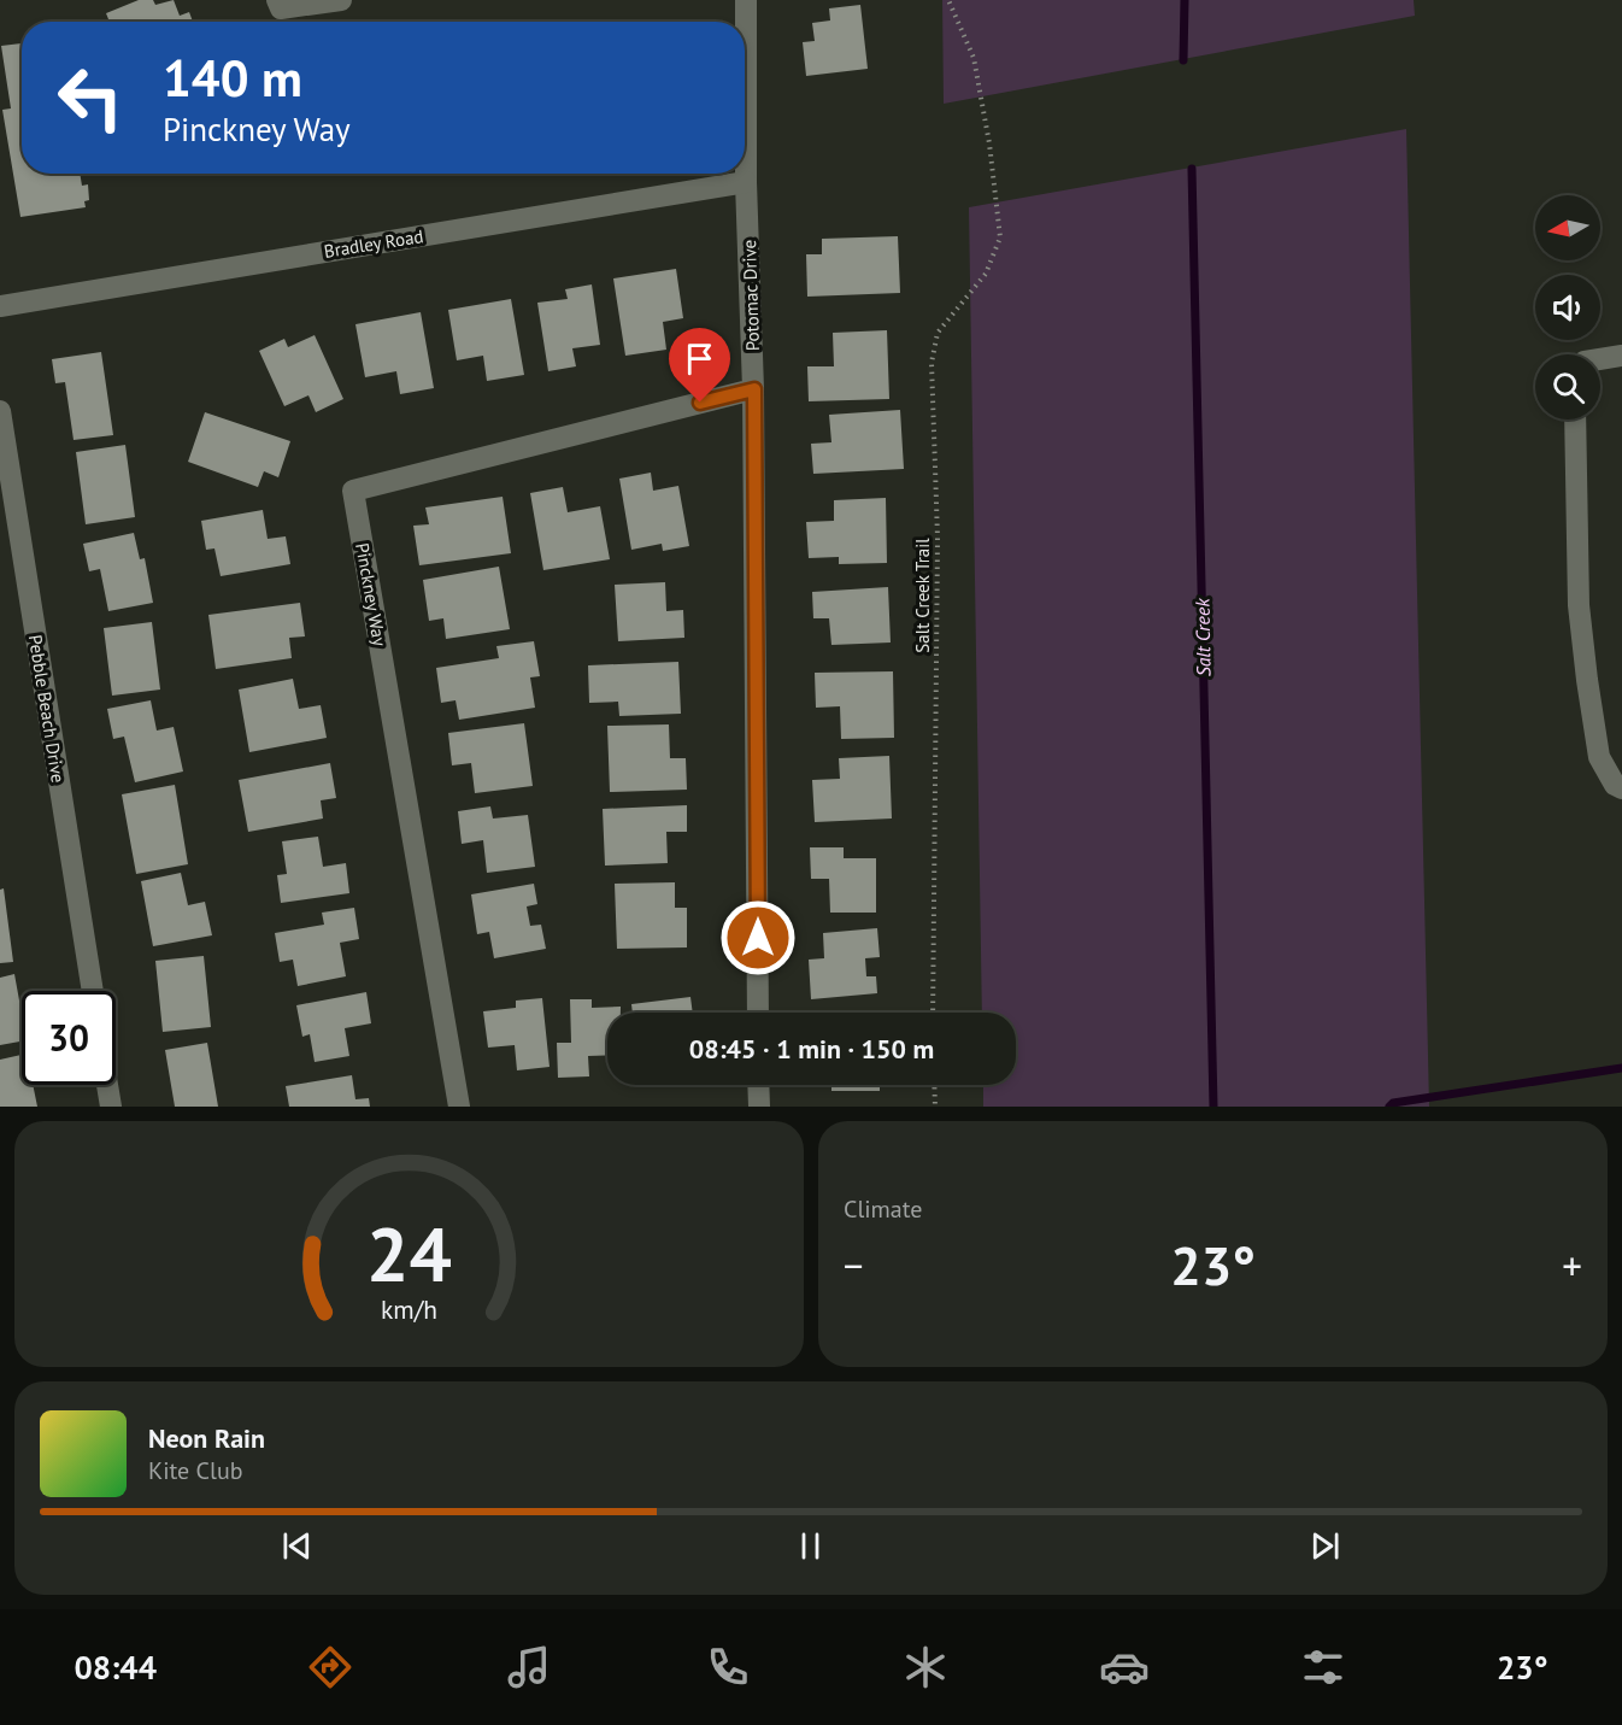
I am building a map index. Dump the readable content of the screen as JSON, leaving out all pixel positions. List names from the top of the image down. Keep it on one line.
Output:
{"streets":{"street":["Bradley Road","Potomac Drive","Pinckney Way","Pebble Beach Drive"],"path":["Salt Creek Trail"]},"crossings":[["Bradley Road","Potomac Drive"],["Potomac Drive","Pinckney Way"]],"water":["Salt Creek"],"north":"left","page":{"turn":["140 m","Pinckney Way"],"limit":"30","trip":"08:45 · 1 min · 150 m","tile":"Climate","heat":["−","23°","+"],"song":["Neon Rain","Kite Club"],"tabs":["08:44","23°"],"gauge":["24","km/h"]}}
